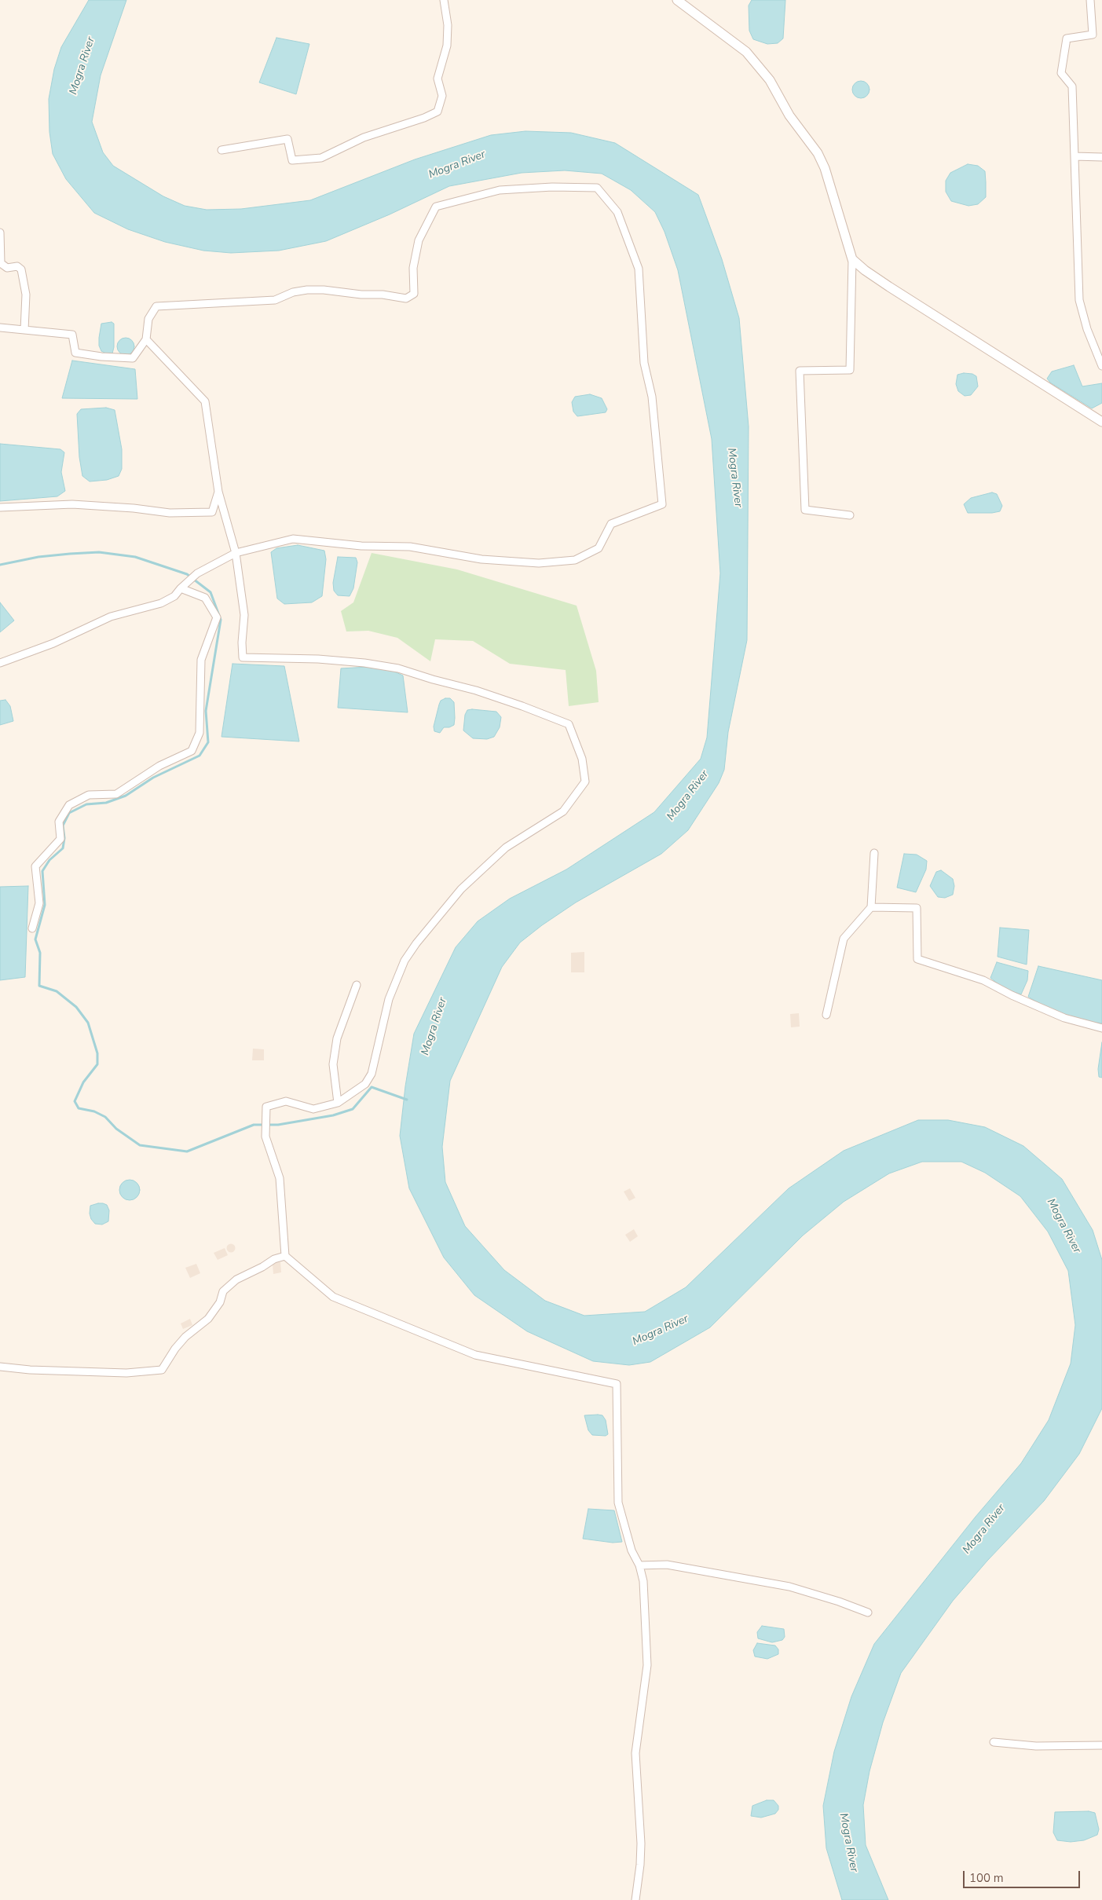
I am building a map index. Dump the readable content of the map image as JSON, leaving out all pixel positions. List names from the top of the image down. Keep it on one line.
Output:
{"water":["Mogra River"],"scale_bar":"100 m"}
